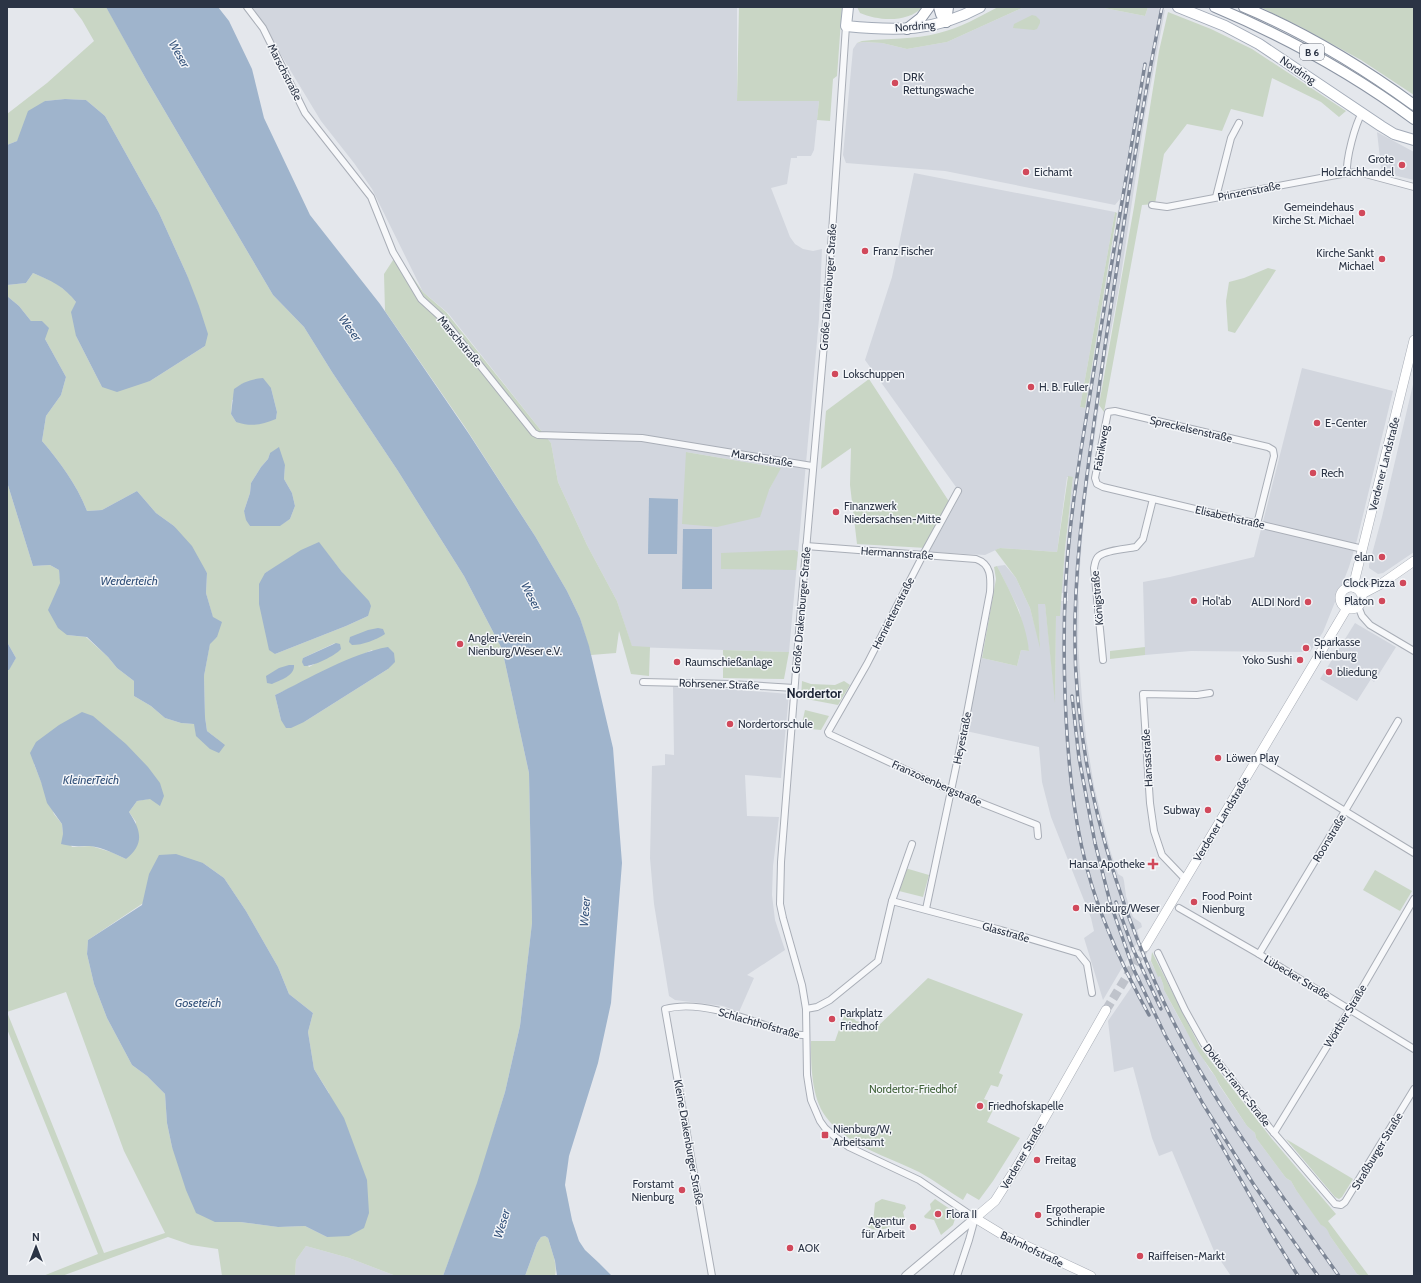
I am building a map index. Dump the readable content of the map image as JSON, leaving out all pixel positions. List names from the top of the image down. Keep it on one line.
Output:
{"streets":{"main road":["Nordring","B 6","Große Drakenburger Straße","Verdener Landstraße","Verdener Straße","Bahnhofstraße"],"street":["Marschstraße","Prinzenstraße","Spreckelsenstraße","Fabrikweg","Elisabethstraße","Hermannstraße","Königstraße","Henriettenstraße","Rohrsener Straße","Heyestraße","Hansastraße","Franzosenbergstraße","Roonstraße","Glasstraße","Lübecker Straße","Wörther Straße","Schlachthofstraße","Doktor-Franck-Straße","Kleine Drakenburger Straße","Straßburger Straße"]},"crossings":[["Nordring","Große Drakenburger Straße"],["Marschstraße","Große Drakenburger Straße"],["Große Drakenburger Straße","Hermannstraße"],["Große Drakenburger Straße","Rohrsener Straße"],["Große Drakenburger Straße","Schlachthofstraße"],["Große Drakenburger Straße","Verdener Straße"],["Große Drakenburger Straße","Bahnhofstraße"],["Spreckelsenstraße","Fabrikweg"],["Spreckelsenstraße","Elisabethstraße"],["Fabrikweg","Elisabethstraße"],["Verdener Landstraße","Elisabethstraße"],["Verdener Landstraße","Hansastraße"],["Elisabethstraße","Königstraße"],["Hermannstraße","Henriettenstraße"],["Hermannstraße","Heyestraße"],["Henriettenstraße","Franzosenbergstraße"],["Heyestraße","Franzosenbergstraße"],["Heyestraße","Glasstraße"],["Roonstraße","Lübecker Straße"],["Lübecker Straße","Wörther Straße"],["Wörther Straße","Doktor-Franck-Straße"],["Schlachthofstraße","Kleine Drakenburger Straße"],["Doktor-Franck-Straße","Straßburger Straße"],["Verdener Straße","Bahnhofstraße"]],"districts":["Nordertor"],"water":["Weser","Werderteich","KleinerTeich","Goseteich"],"parks":["Nordertor-Friedhof"],"places":{"other":["DRK Rettungswache","Grote Holzfachhandel","Eichamt","Gemeindehaus Kirche St. Michael","Franz Fischer","Kirche Sankt Michael","Lokschuppen","H. B. Fuller","E-Center","Rech","Finanzwerk Niedersachsen-Mitte","elan","Clock Pizza","Hol'ab","Platon","ALDI Nord","Angler-Verein Nienburg/Weser e.V.","Sparkasse Nienburg","Yoko Sushi","Raumschießanlage","bliedung","Nordertorschule","Löwen Play","Subway","Food Point Nienburg","Nienburg/Weser","Parkplatz Friedhof","Friedhofskapelle","Freitag","Forstamt Nienburg","Flora II","Ergotherapie Schindler","Agentur für Arbeit","AOK","Raiffeisen-Markt"],"health":["Hansa Apotheke"],"transit":["Nienburg/W, Arbeitsamt"]},"north":"top"}
